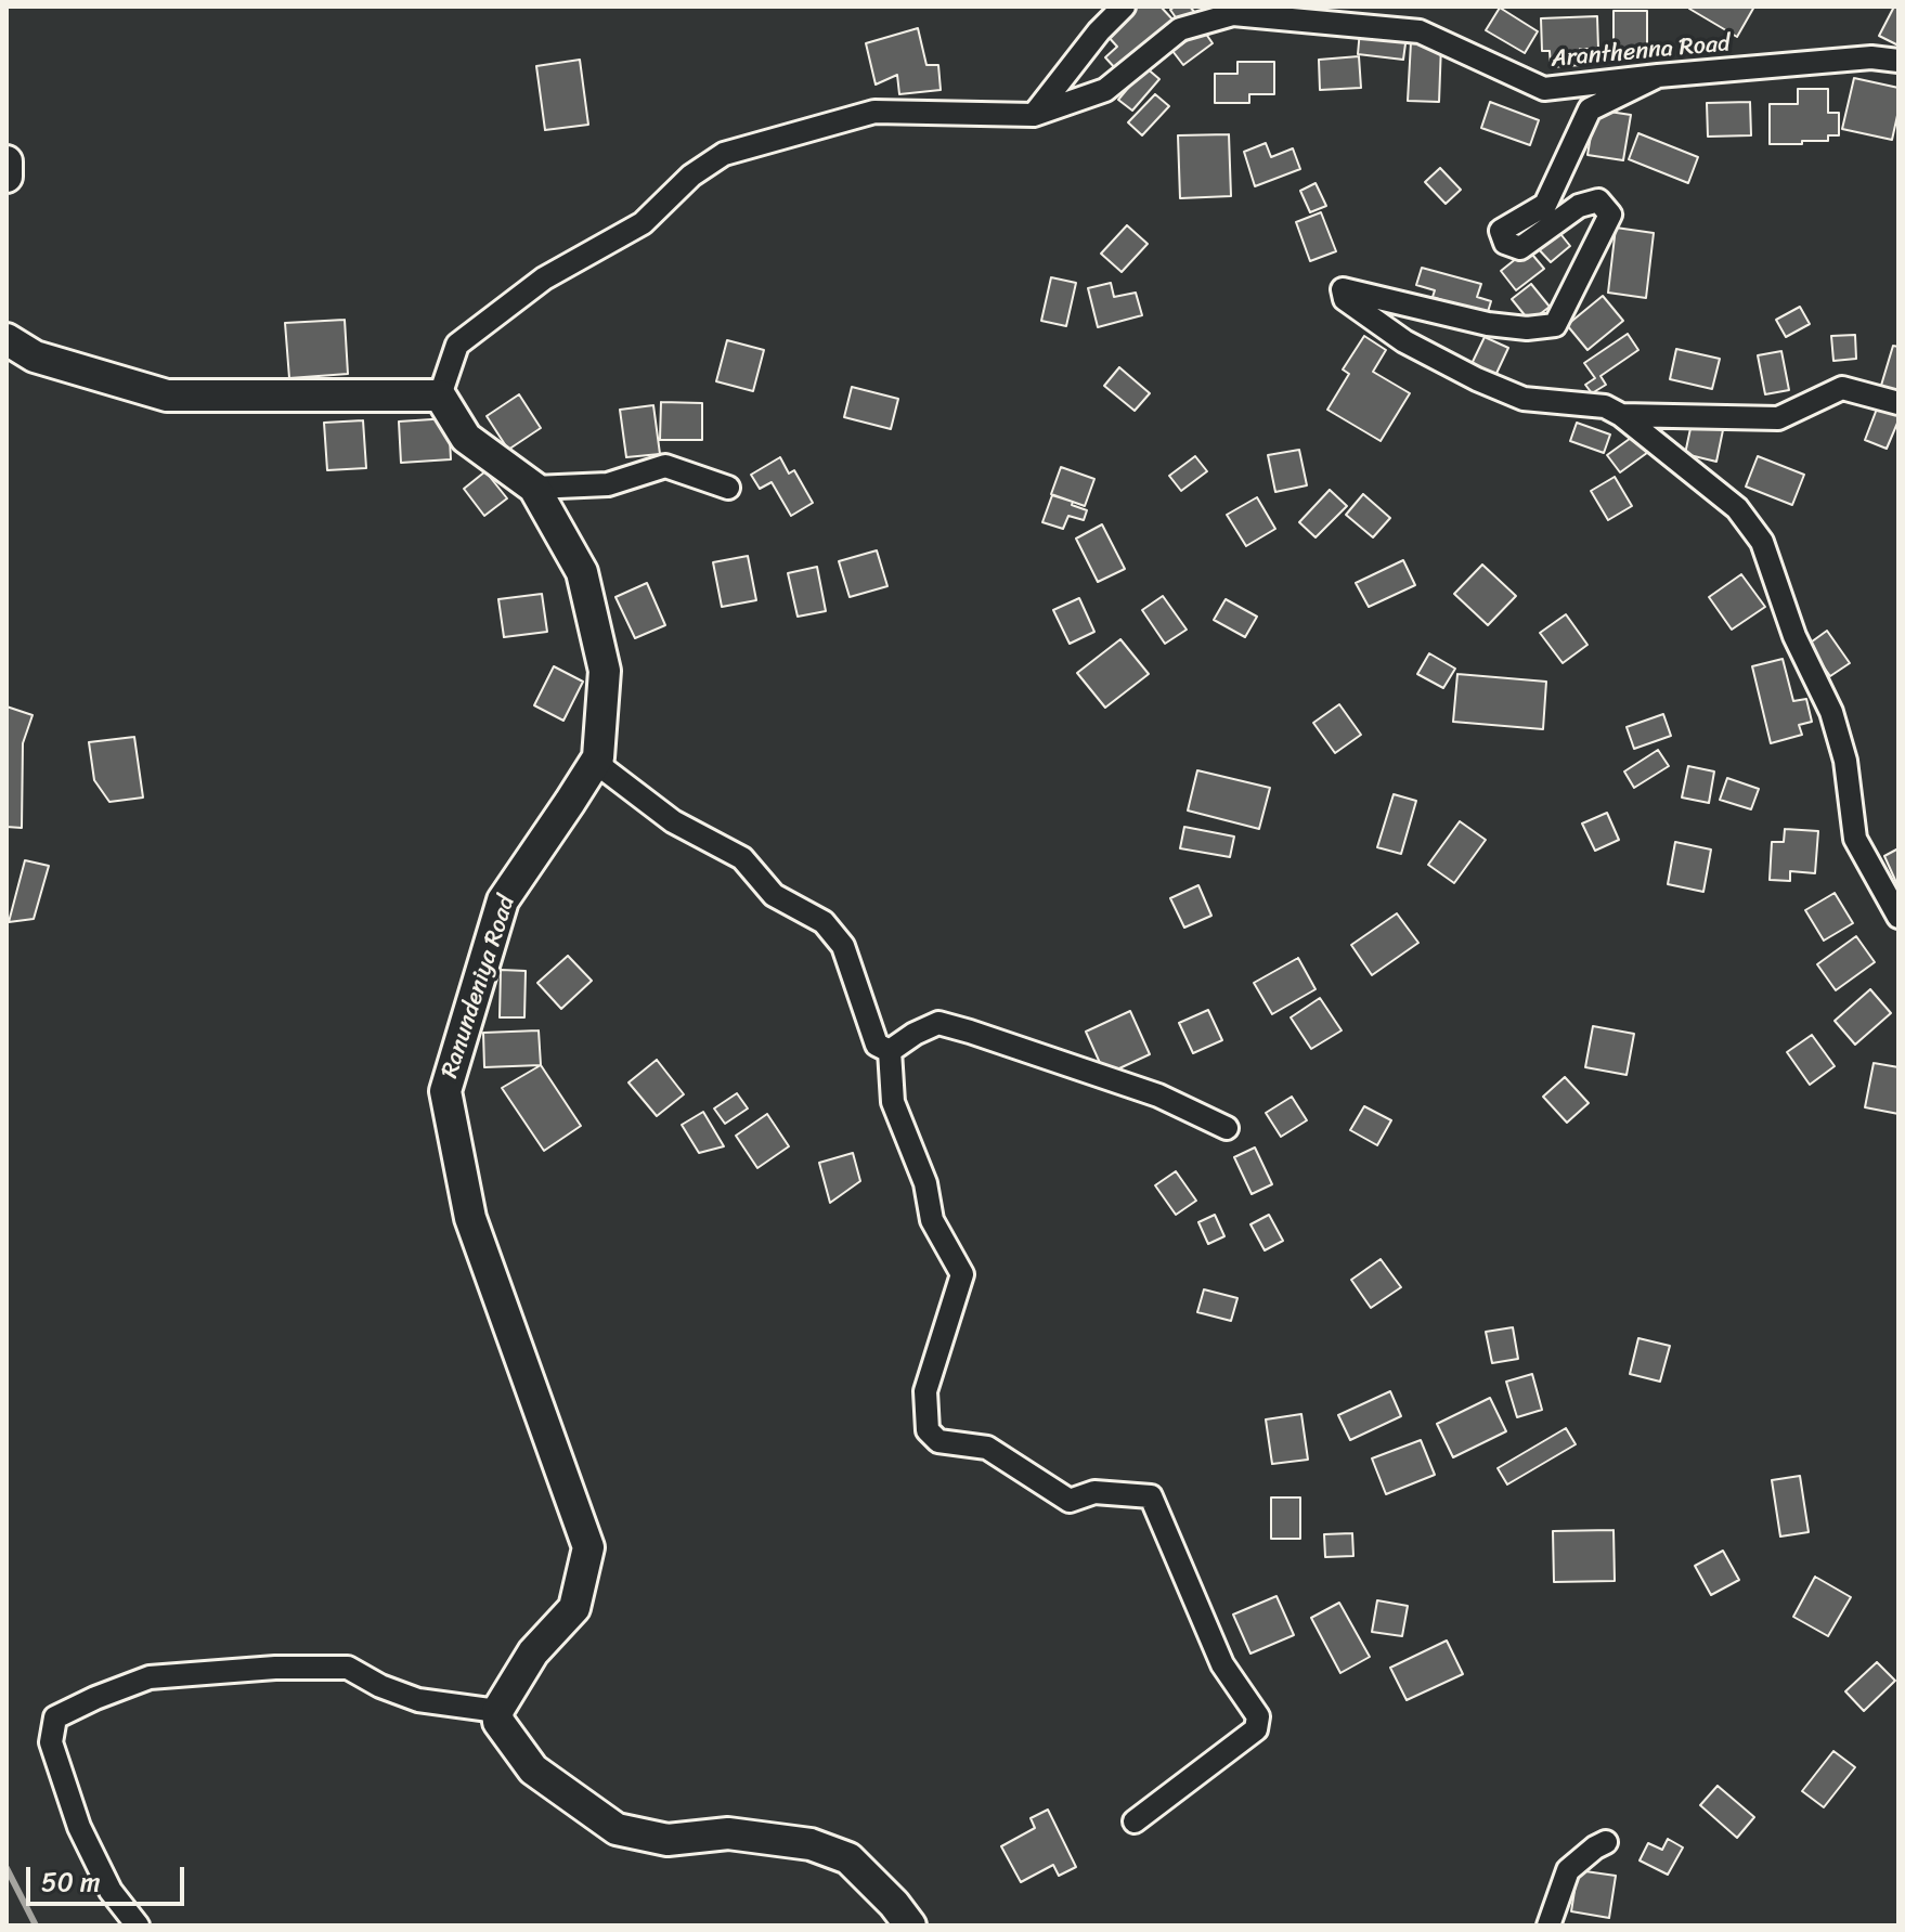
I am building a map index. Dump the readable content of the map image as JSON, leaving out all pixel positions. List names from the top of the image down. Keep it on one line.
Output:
{"streets":{"main road":["Ranundeniya Road"],"street":["Aranthenna Road"]},"crossings":[["Aranthenna Road","Ranundeniya Road"]],"scale_bar":"50 m"}
